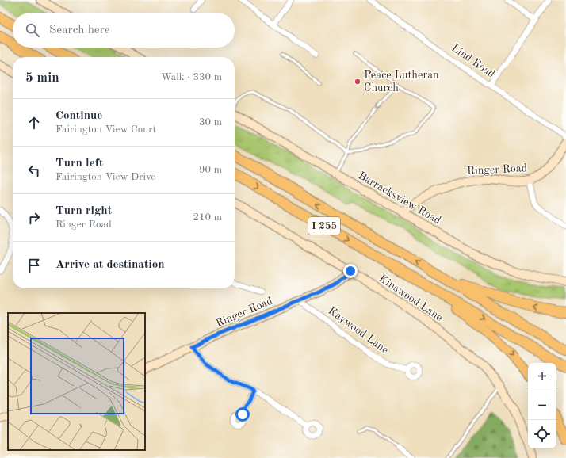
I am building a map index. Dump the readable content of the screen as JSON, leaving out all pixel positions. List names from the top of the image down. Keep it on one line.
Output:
{"streets":{"highway":["I 255"],"street":["Lind Road","Ringer Road","Barracksview Road","Kinswood Lane","Kaywood Lane"]},"crossings":[["Ringer Road","Barracksview Road"],["Ringer Road","Kinswood Lane"],["Ringer Road","Kaywood Lane"]],"places":["Peace Lutheran Church"],"page":{"search":"Search here","heading":["5 min","Walk · 330 m"],"list":[["Continue","Fairington View Court","30 m"],["Turn left","Fairington View Drive","90 m"],["Turn right","Ringer Road","210 m"],"Arrive at destination"],"map_buttons":["+","−"]}}
